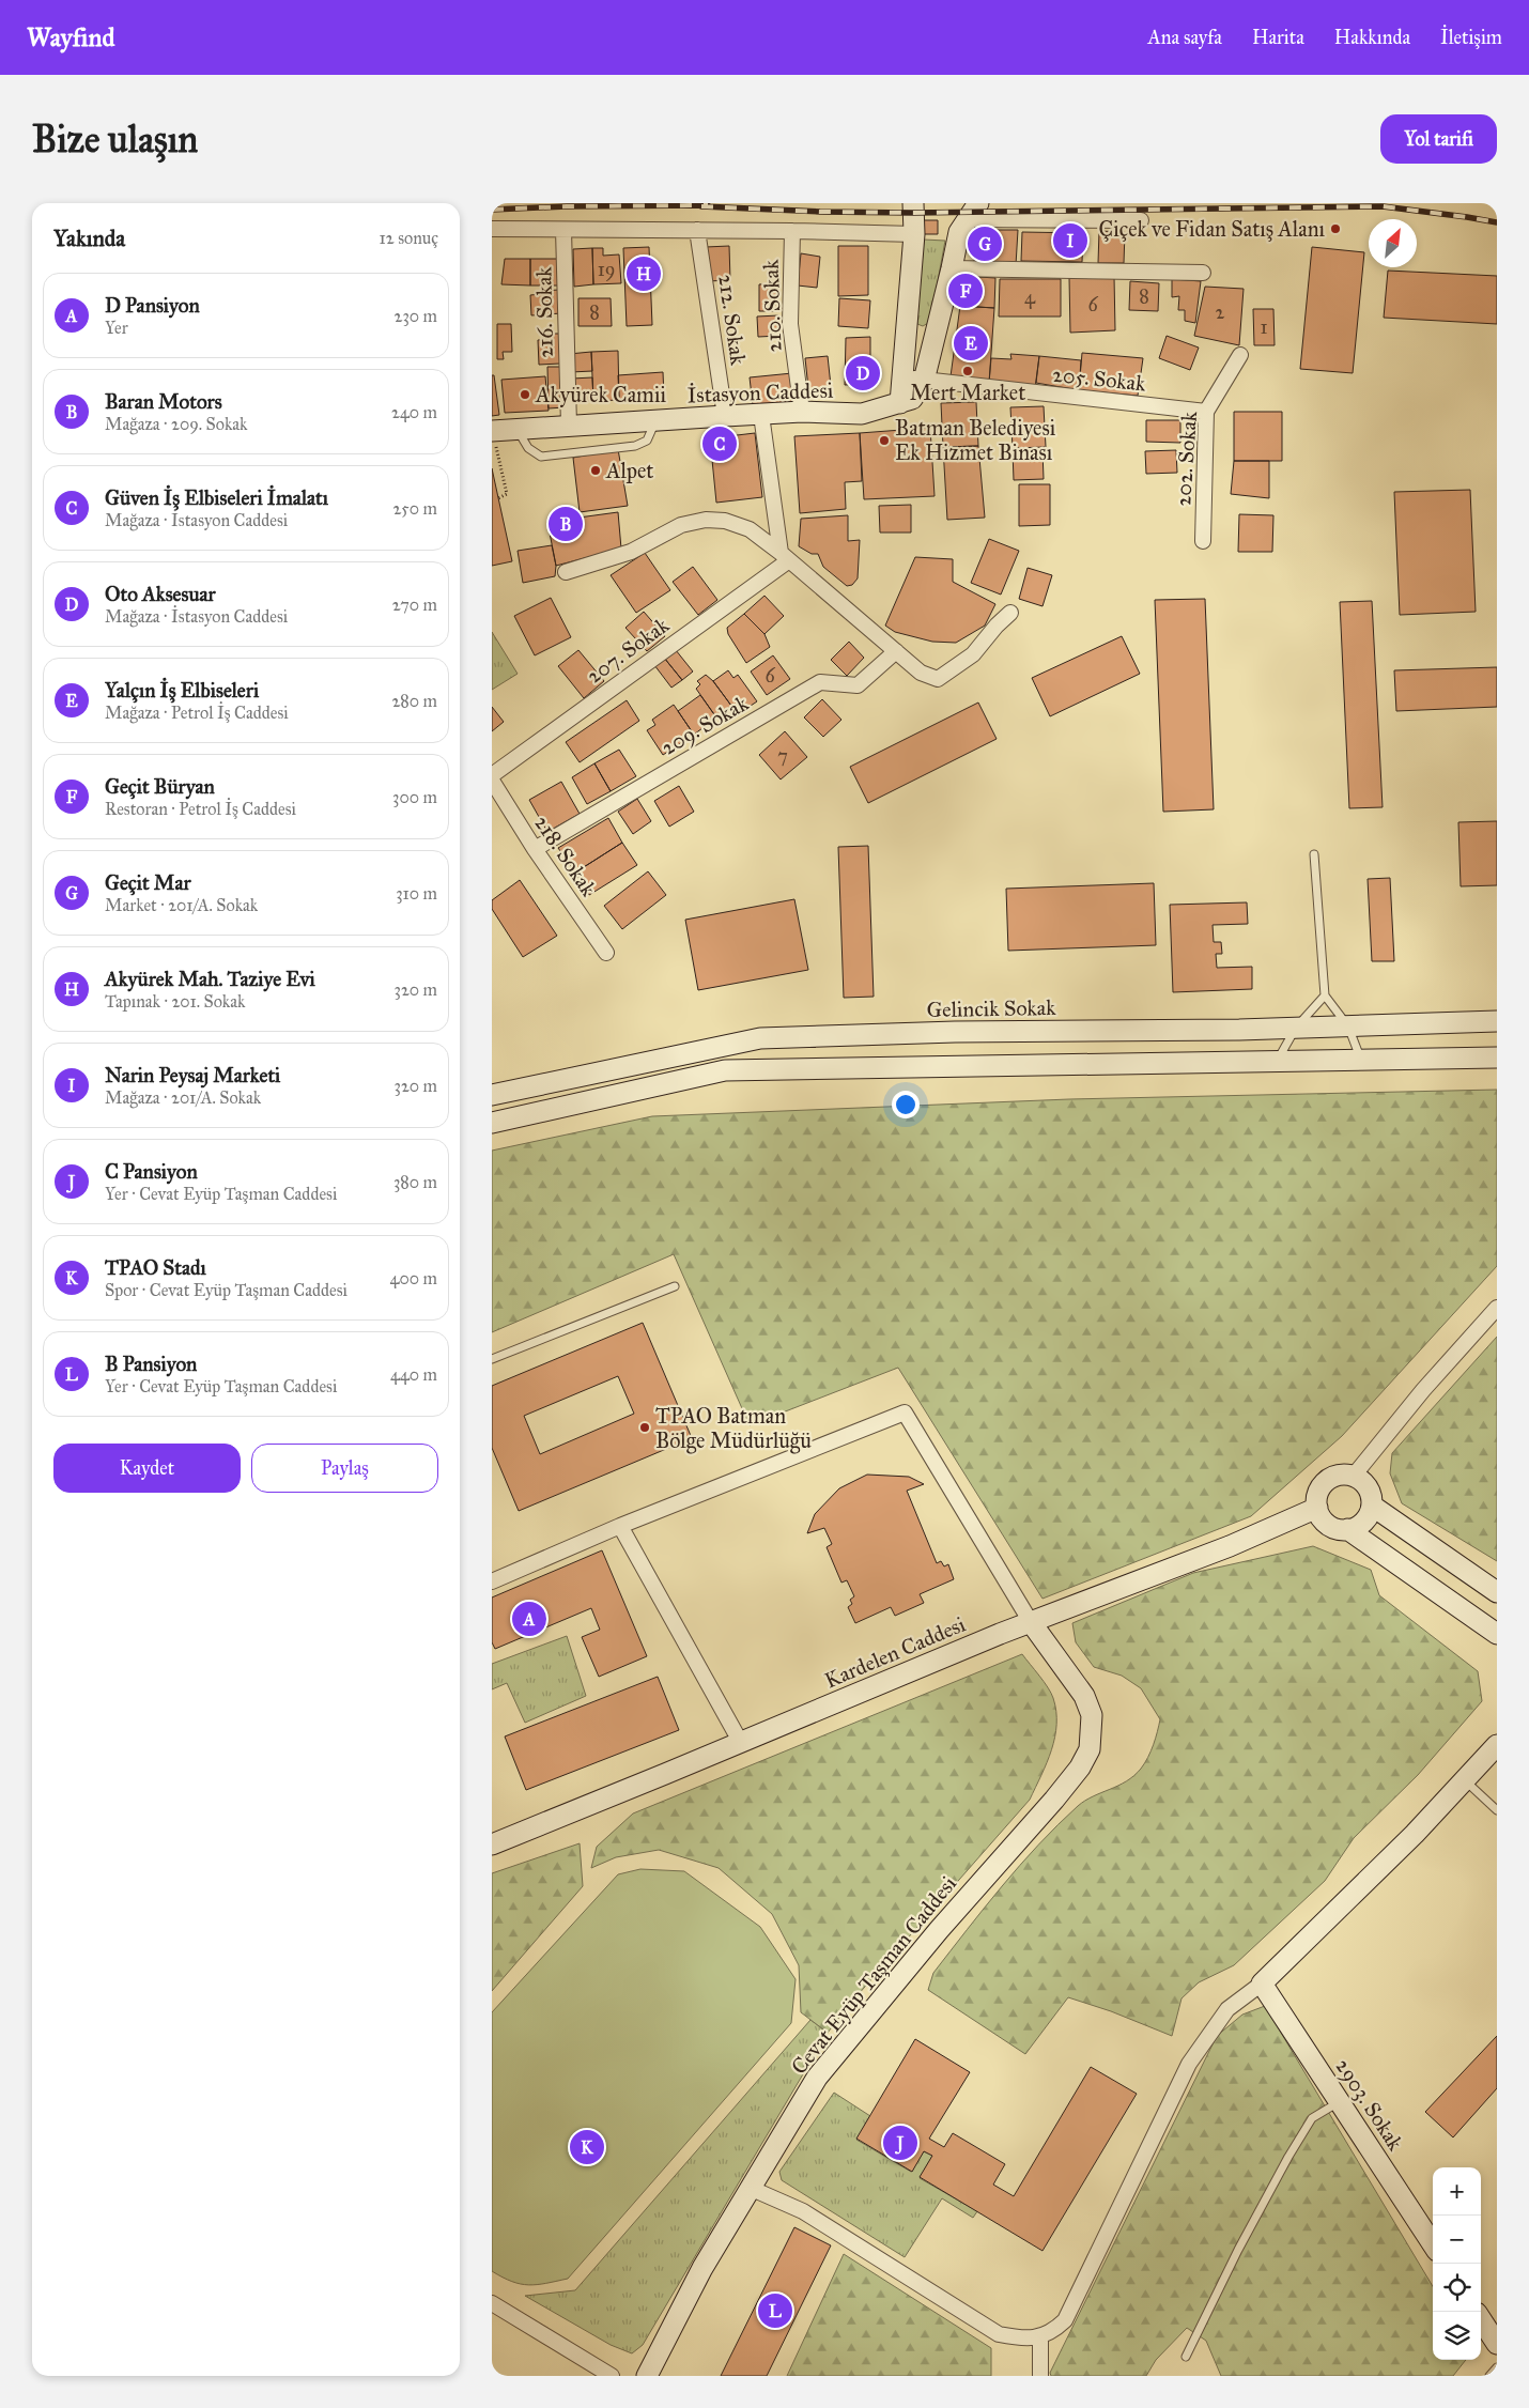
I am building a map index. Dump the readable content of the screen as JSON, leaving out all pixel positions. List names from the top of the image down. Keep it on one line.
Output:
{"streets":{"street":["210. Sokak","216. Sokak","212. Sokak","205. Sokak","İstasyon Caddesi","202. Sokak","207. Sokak","209. Sokak","218. Sokak","Gelincik Sokak","Kardelen Caddesi","Cevat Eyüp Taşman Caddesi","2903. Sokak"]},"crossings":[["210. Sokak","İstasyon Caddesi"],["216. Sokak","İstasyon Caddesi"],["212. Sokak","İstasyon Caddesi"],["205. Sokak","202. Sokak"],["209. Sokak","218. Sokak"],["Kardelen Caddesi","Cevat Eyüp Taşman Caddesi"]],"places":["Çiçek ve Fidan Satış Alanı","Mert Market","Akyürek Camii","Batman Belediyesi Ek Hizmet Binası","Alpet","TPAO Batman Bölge Müdürlüğü"],"house_numbers":["19","8","4","6","8","2","1","6","7"],"north":"top right","page":{"header":"Wayfind","nav":["Ana sayfa","Harita","Hakkında","İletişim"],"buttons":["Yol tarifi",["Kaydet","Paylaş"]],"title":"Bize ulaşın","heading":["Yakında","12 sonuç"],"pins":["I","G","H","F","E","D","C","B","A","J","K","L"],"list":[{"mark":"A","name":"D Pansiyon","note":"Yer","value":"230 m"},{"mark":"B","name":"Baran Motors","note":"Mağaza · 209. Sokak","value":"240 m"},{"mark":"C","name":"Güven İş Elbiseleri İmalatı","note":"Mağaza · İstasyon Caddesi","value":"250 m"},{"mark":"D","name":"Oto Aksesuar","note":"Mağaza · İstasyon Caddesi","value":"270 m"},{"mark":"E","name":"Yalçın İş Elbiseleri","note":"Mağaza · Petrol İş Caddesi","value":"280 m"},{"mark":"F","name":"Geçit Büryan","note":"Restoran · Petrol İş Caddesi","value":"300 m"},{"mark":"G","name":"Geçit Mar","note":"Market · 201/A. Sokak","value":"310 m"},{"mark":"H","name":"Akyürek Mah. Taziye Evi","note":"Tapınak · 201. Sokak","value":"320 m"},{"mark":"I","name":"Narin Peysaj Marketi","note":"Mağaza · 201/A. Sokak","value":"320 m"},{"mark":"J","name":"C Pansiyon","note":"Yer · Cevat Eyüp Taşman Caddesi","value":"380 m"},{"mark":"K","name":"TPAO Stadı","note":"Spor · Cevat Eyüp Taşman Caddesi","value":"400 m"},{"mark":"L","name":"B Pansiyon","note":"Yer · Cevat Eyüp Taşman Caddesi","value":"440 m"}],"map_buttons":["+","−"]}}
